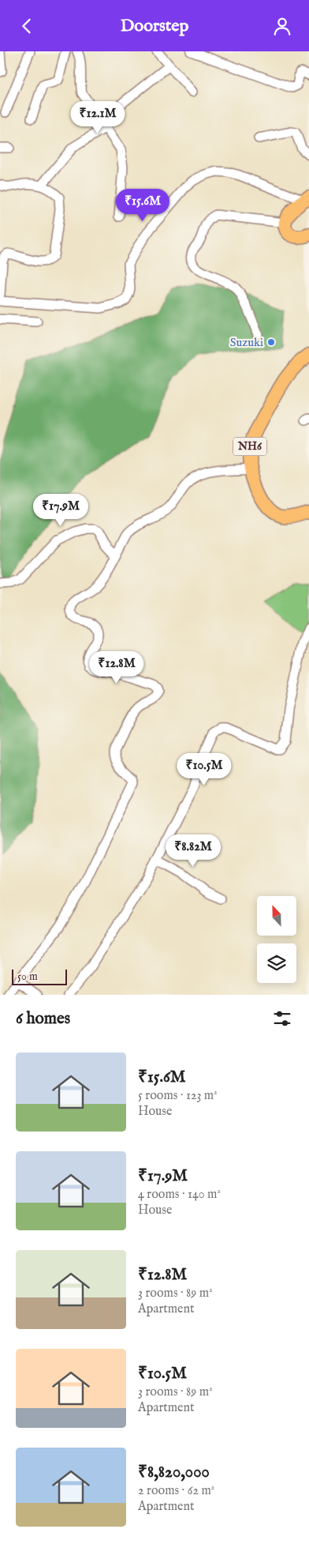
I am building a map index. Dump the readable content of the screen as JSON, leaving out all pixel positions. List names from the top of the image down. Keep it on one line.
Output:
{"streets":{"highway":["NH6"]},"places":["Suzuki"],"scale_bar":"50 m","north":"top","page":{"header":"Doorstep","price":["₹12.1M","₹15.6M","₹17.9M","₹12.8M","₹10.5M","₹8.82M"],"scale":"50 m","heading":"6 homes","list":[{"name":"₹15.6M","note":"5 rooms · 123 m² · House"},{"name":"₹17.9M","note":"4 rooms · 140 m² · House"},{"name":"₹12.8M","note":"3 rooms · 89 m² · Apartment"},{"name":"₹10.5M","note":"3 rooms · 89 m² · Apartment"},{"name":"₹8,820,000","note":"2 rooms · 62 m² · Apartment"}]}}
